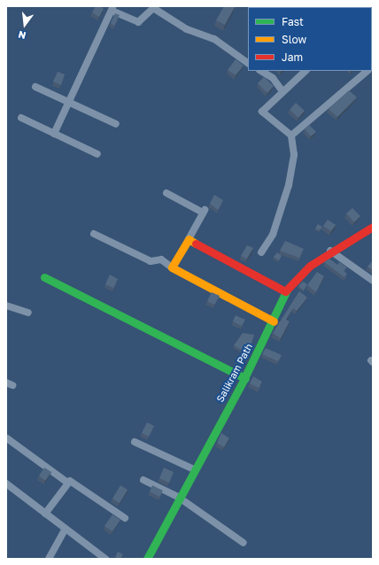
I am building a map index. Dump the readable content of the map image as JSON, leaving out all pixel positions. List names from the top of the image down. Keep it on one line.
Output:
{"streets":{"street":["Salikram Path"]},"legend":["Fast","Slow","Jam"],"north":"bottom"}
